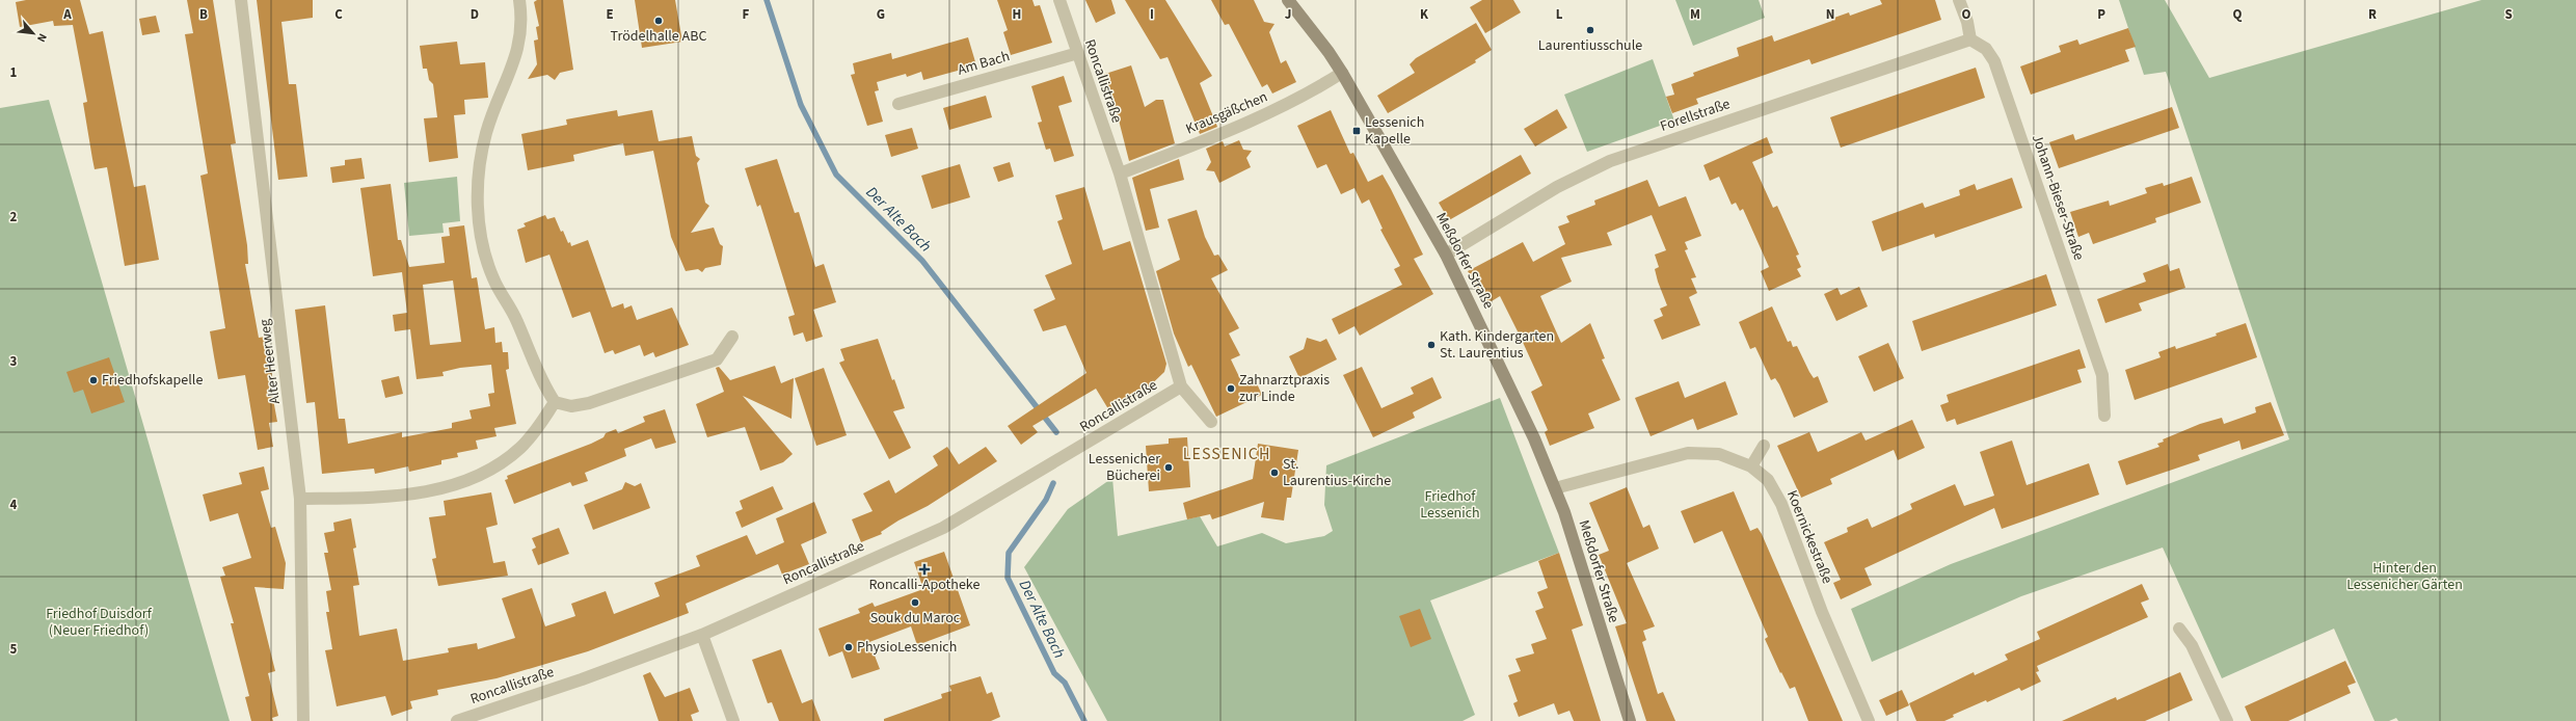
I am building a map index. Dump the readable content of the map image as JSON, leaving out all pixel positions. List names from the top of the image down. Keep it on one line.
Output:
{"streets":{"street":["Am Bach","Roncallistraße","Krausgäßchen","Forellstraße","Johann-Bieser-Straße","Meßdorfer Straße","Alter Heerweg","Koernickestraße"]},"crossings":[["Am Bach","Roncallistraße"],["Roncallistraße","Krausgäßchen"],["Krausgäßchen","Meßdorfer Straße"],["Forellstraße","Johann-Bieser-Straße"],["Forellstraße","Meßdorfer Straße"],["Meßdorfer Straße","Koernickestraße"]],"districts":["LESSENICH"],"water":["Der Alte Bach"],"parks":["Friedhof Lessenich","Hinter den Lessenicher Gärten","Friedhof Duisdorf (Neuer Friedhof)"],"places":{"other":["Trödelhalle ABC","Laurentiusschule","Kath. Kindergarten St. Laurentius","Friedhofskapelle","Zahnarztpraxis zur Linde","Lessenicher Bücherei","St. Laurentius-Kirche","Souk du Maroc","PhysioLessenich"],"transit":["Lessenich Kapelle"],"health":["Roncalli-Apotheke"]},"north":"bottom right","grid":{"columns":["A","B","C","D","E","F","G","H","I","J","K","L","M","N","O","P","Q","R","S"],"rows":["1","2","3","4","5"]}}
